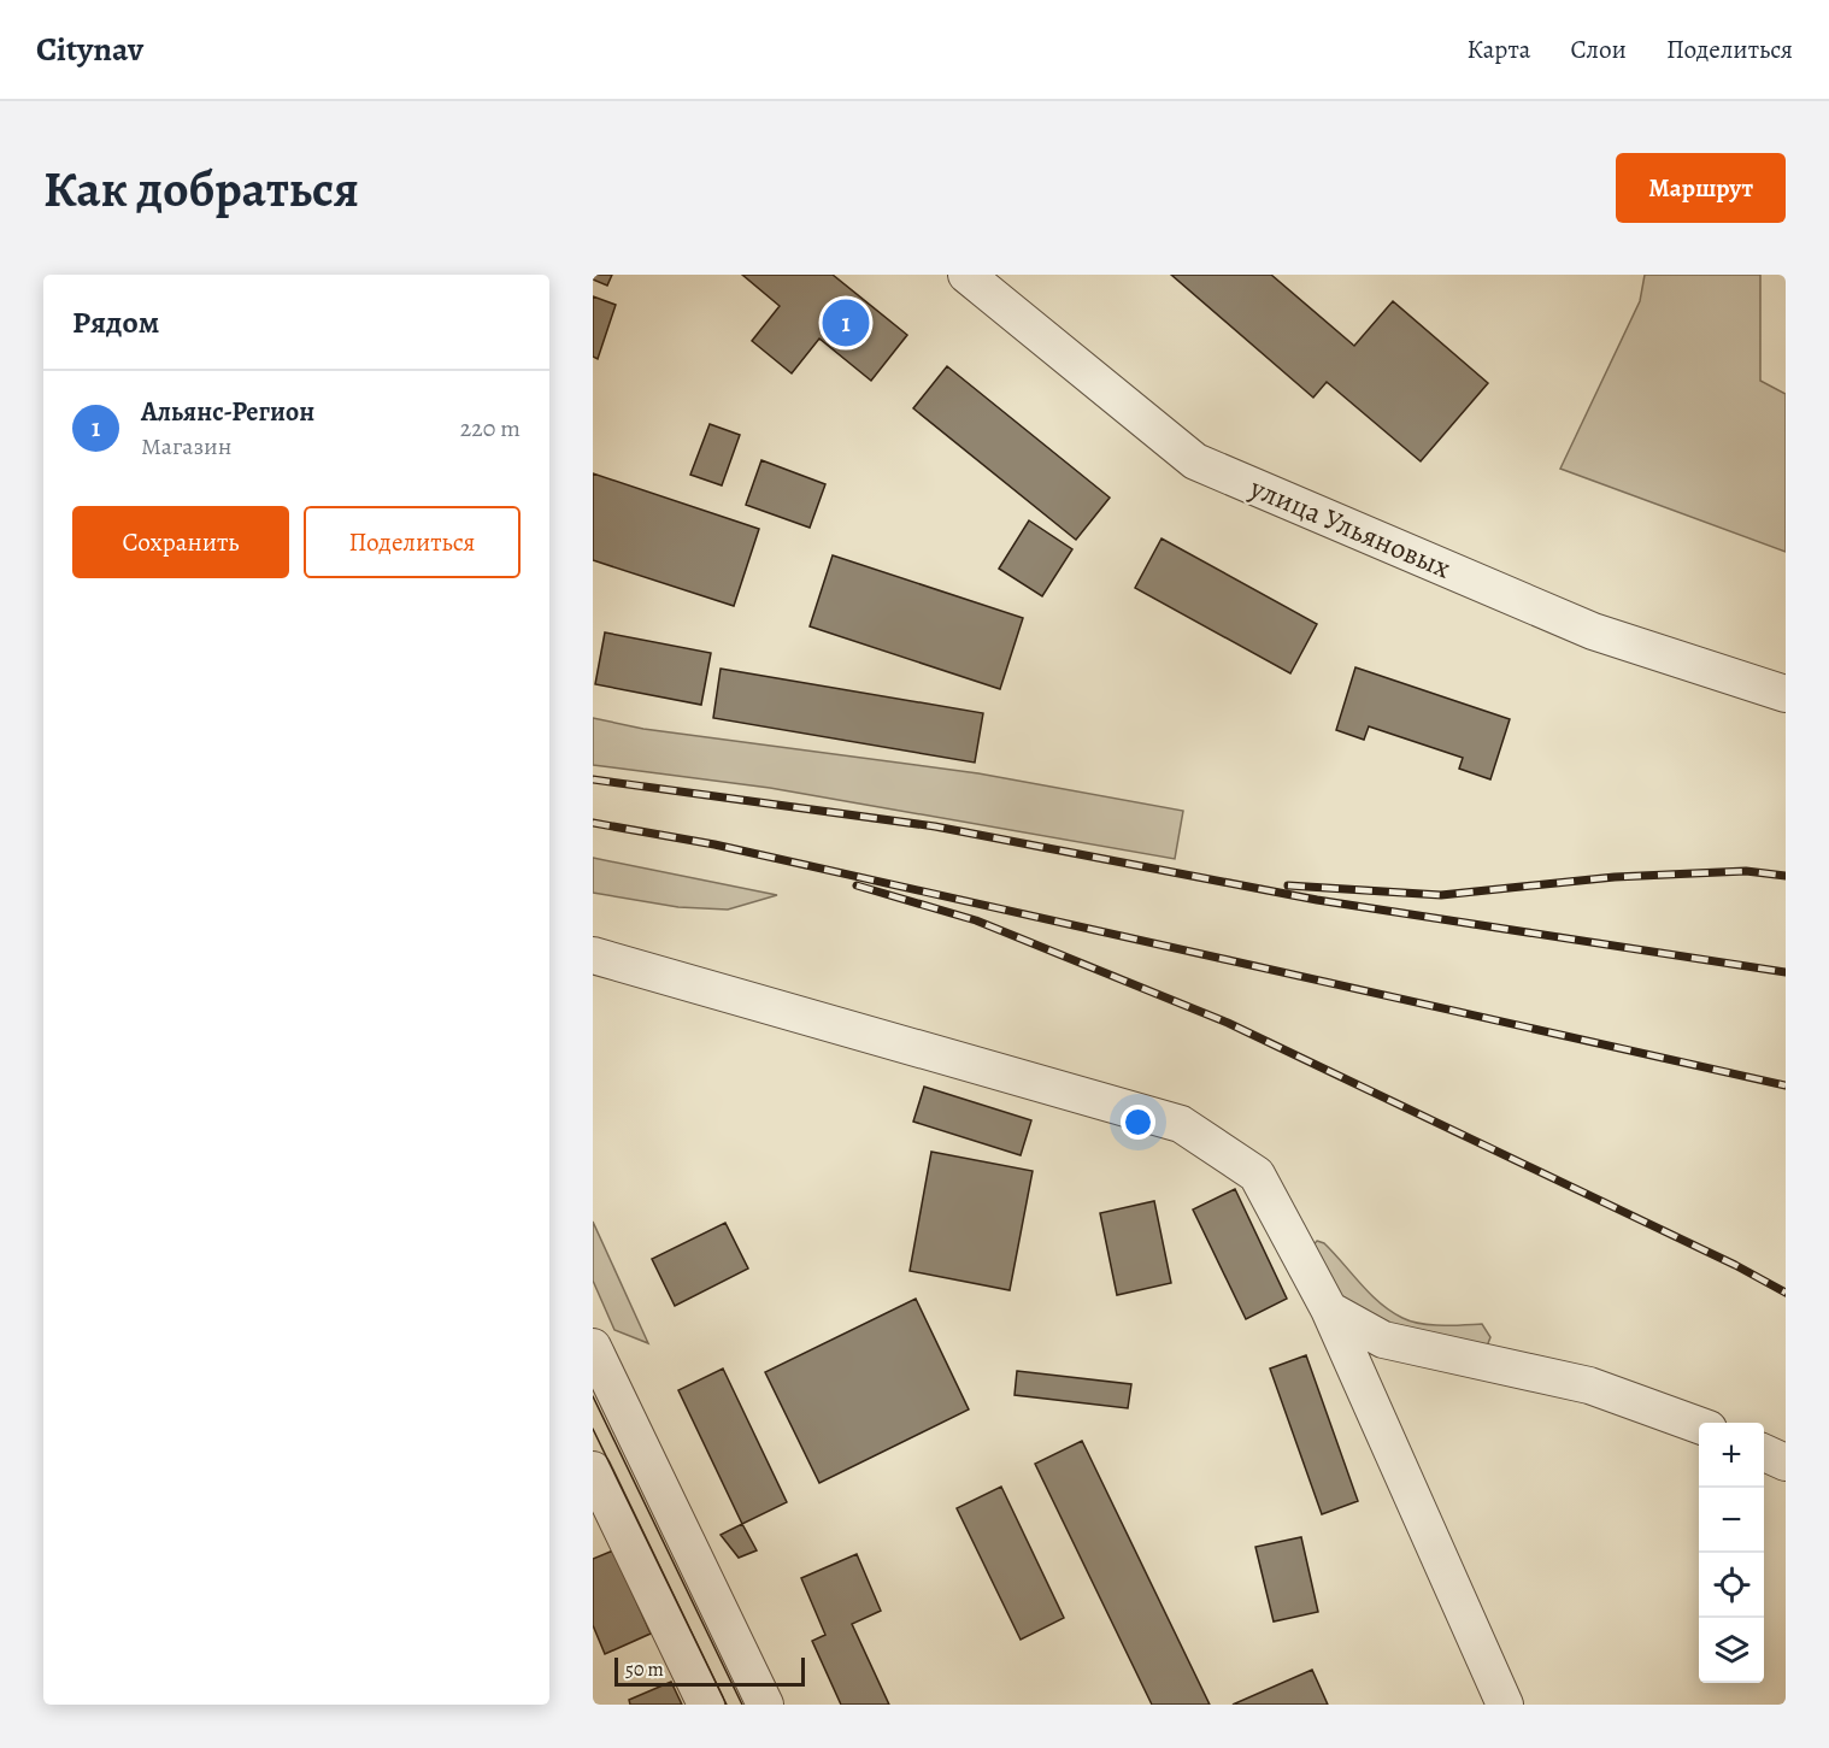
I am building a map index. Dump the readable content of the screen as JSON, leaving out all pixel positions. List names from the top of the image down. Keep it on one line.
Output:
{"streets":{"street":["улица Ульяновых"]},"scale_bar":"50 m","page":{"header":"Citynav","nav":["Карта","Слои","Поделиться"],"buttons":["Маршрут",["Сохранить","Поделиться"]],"title":"Как добраться","heading":"Рядом","pins":"1","list":[{"mark":"1","name":"Альянс-Регион","note":"Магазин","value":"220 m"}],"map_buttons":["+","−"],"scale":"50 m"}}
